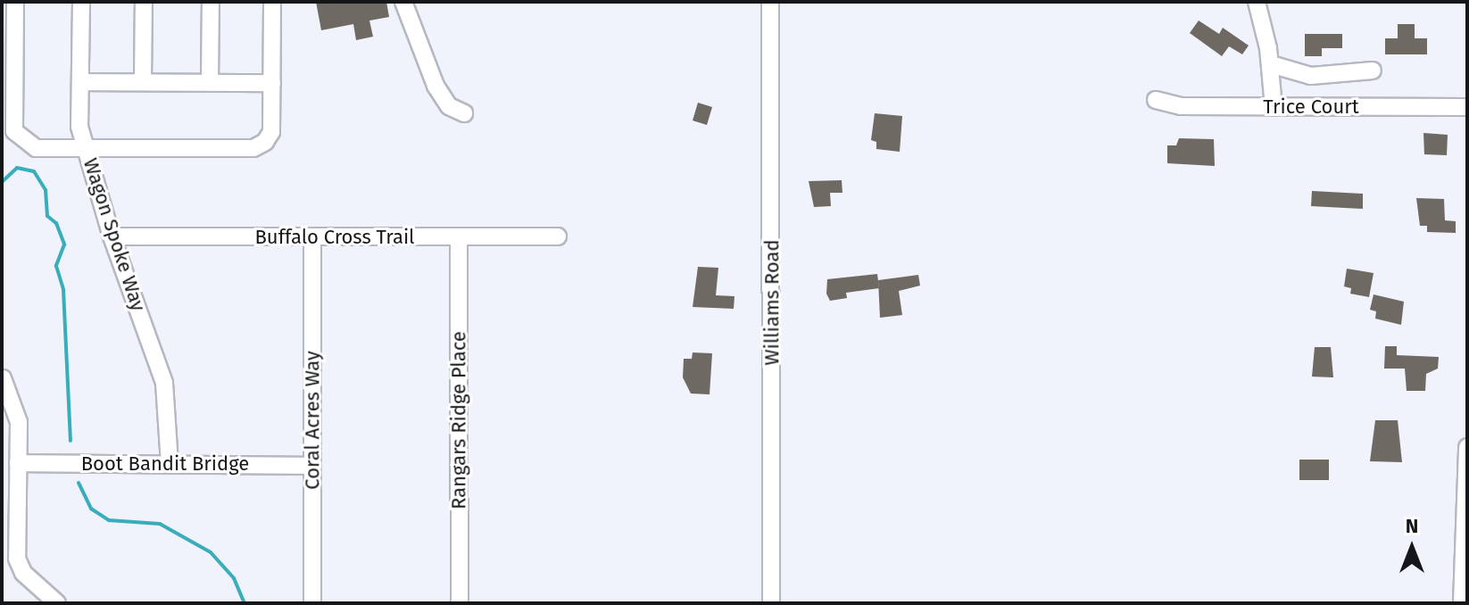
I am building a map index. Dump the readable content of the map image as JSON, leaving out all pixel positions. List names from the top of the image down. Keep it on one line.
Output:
{"streets":{"street":["Trice Court","Wagon Spoke Way","Buffalo Cross Trail","Williams Road","Coral Acres Way","Rangars Ridge Place","Boot Bandit Bridge"]},"crossings":[["Wagon Spoke Way","Buffalo Cross Trail"],["Wagon Spoke Way","Boot Bandit Bridge"],["Buffalo Cross Trail","Coral Acres Way"],["Buffalo Cross Trail","Rangars Ridge Place"],["Coral Acres Way","Boot Bandit Bridge"]],"north":"top"}
